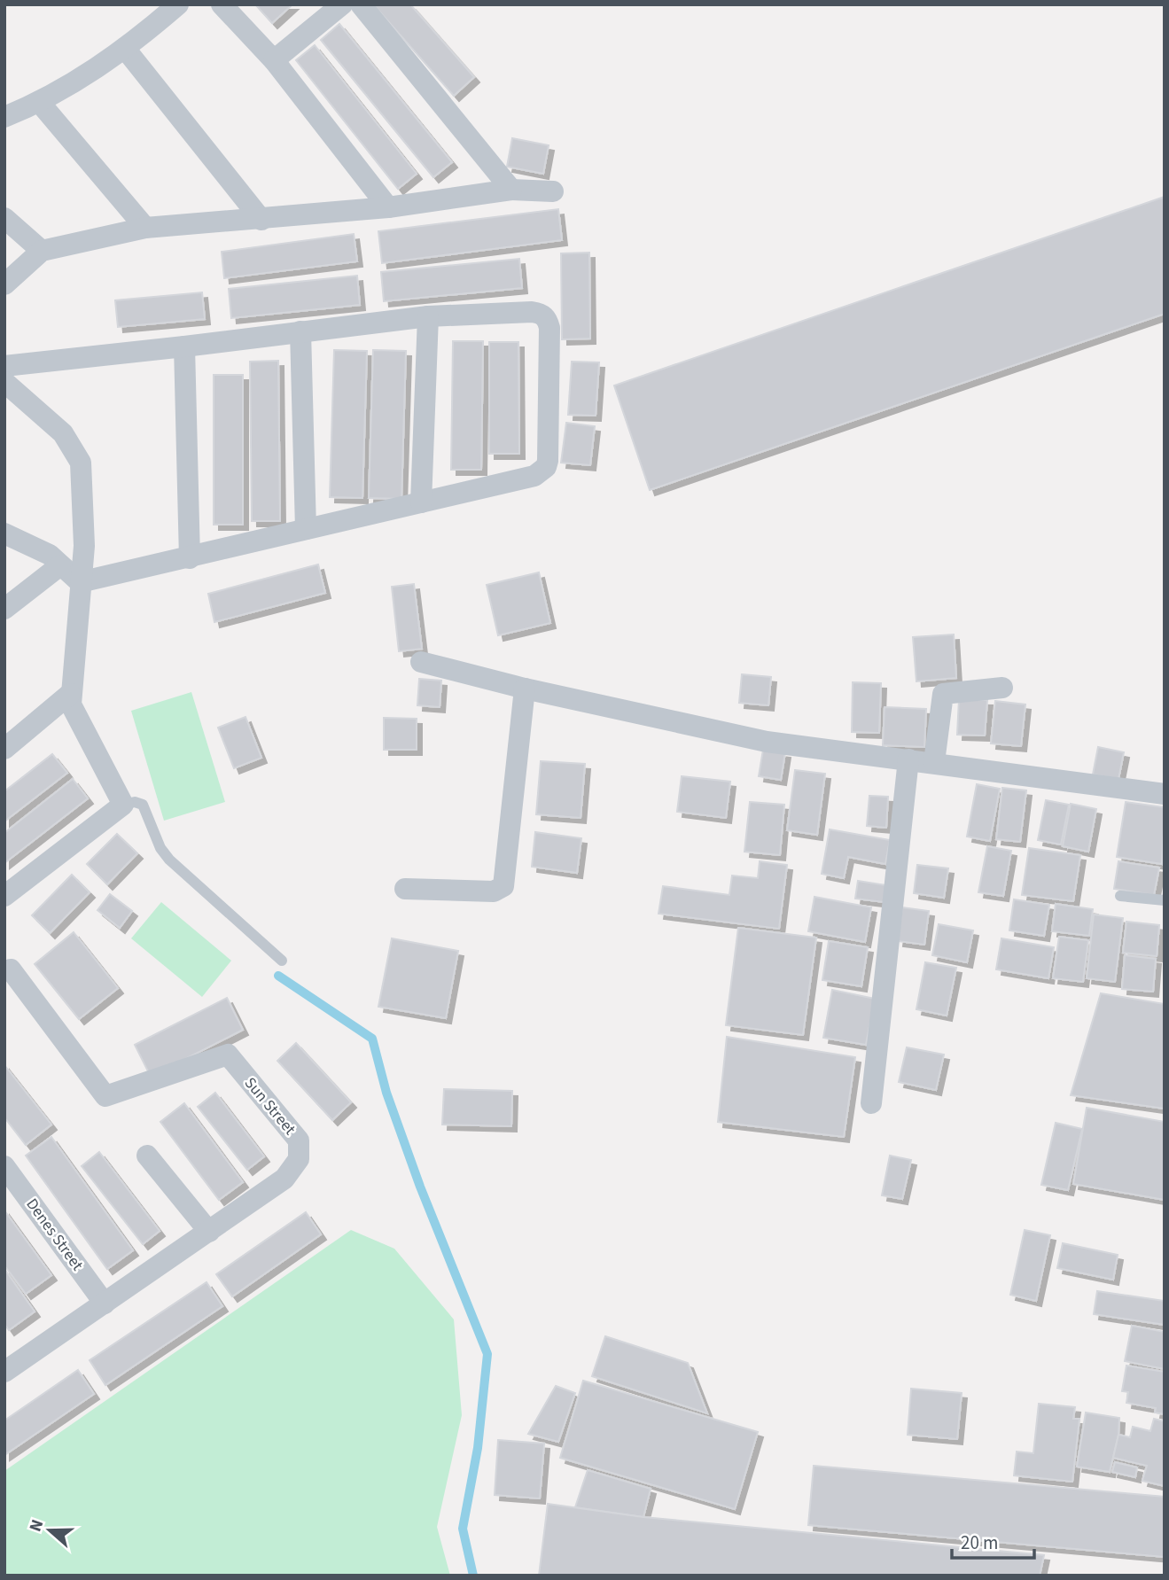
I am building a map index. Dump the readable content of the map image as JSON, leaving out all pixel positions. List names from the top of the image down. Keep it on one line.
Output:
{"streets":{"street":["Sun Street","Denes Street"]},"crossings":[["Sun Street","Denes Street"]],"scale_bar":"20 m","north":"left"}
